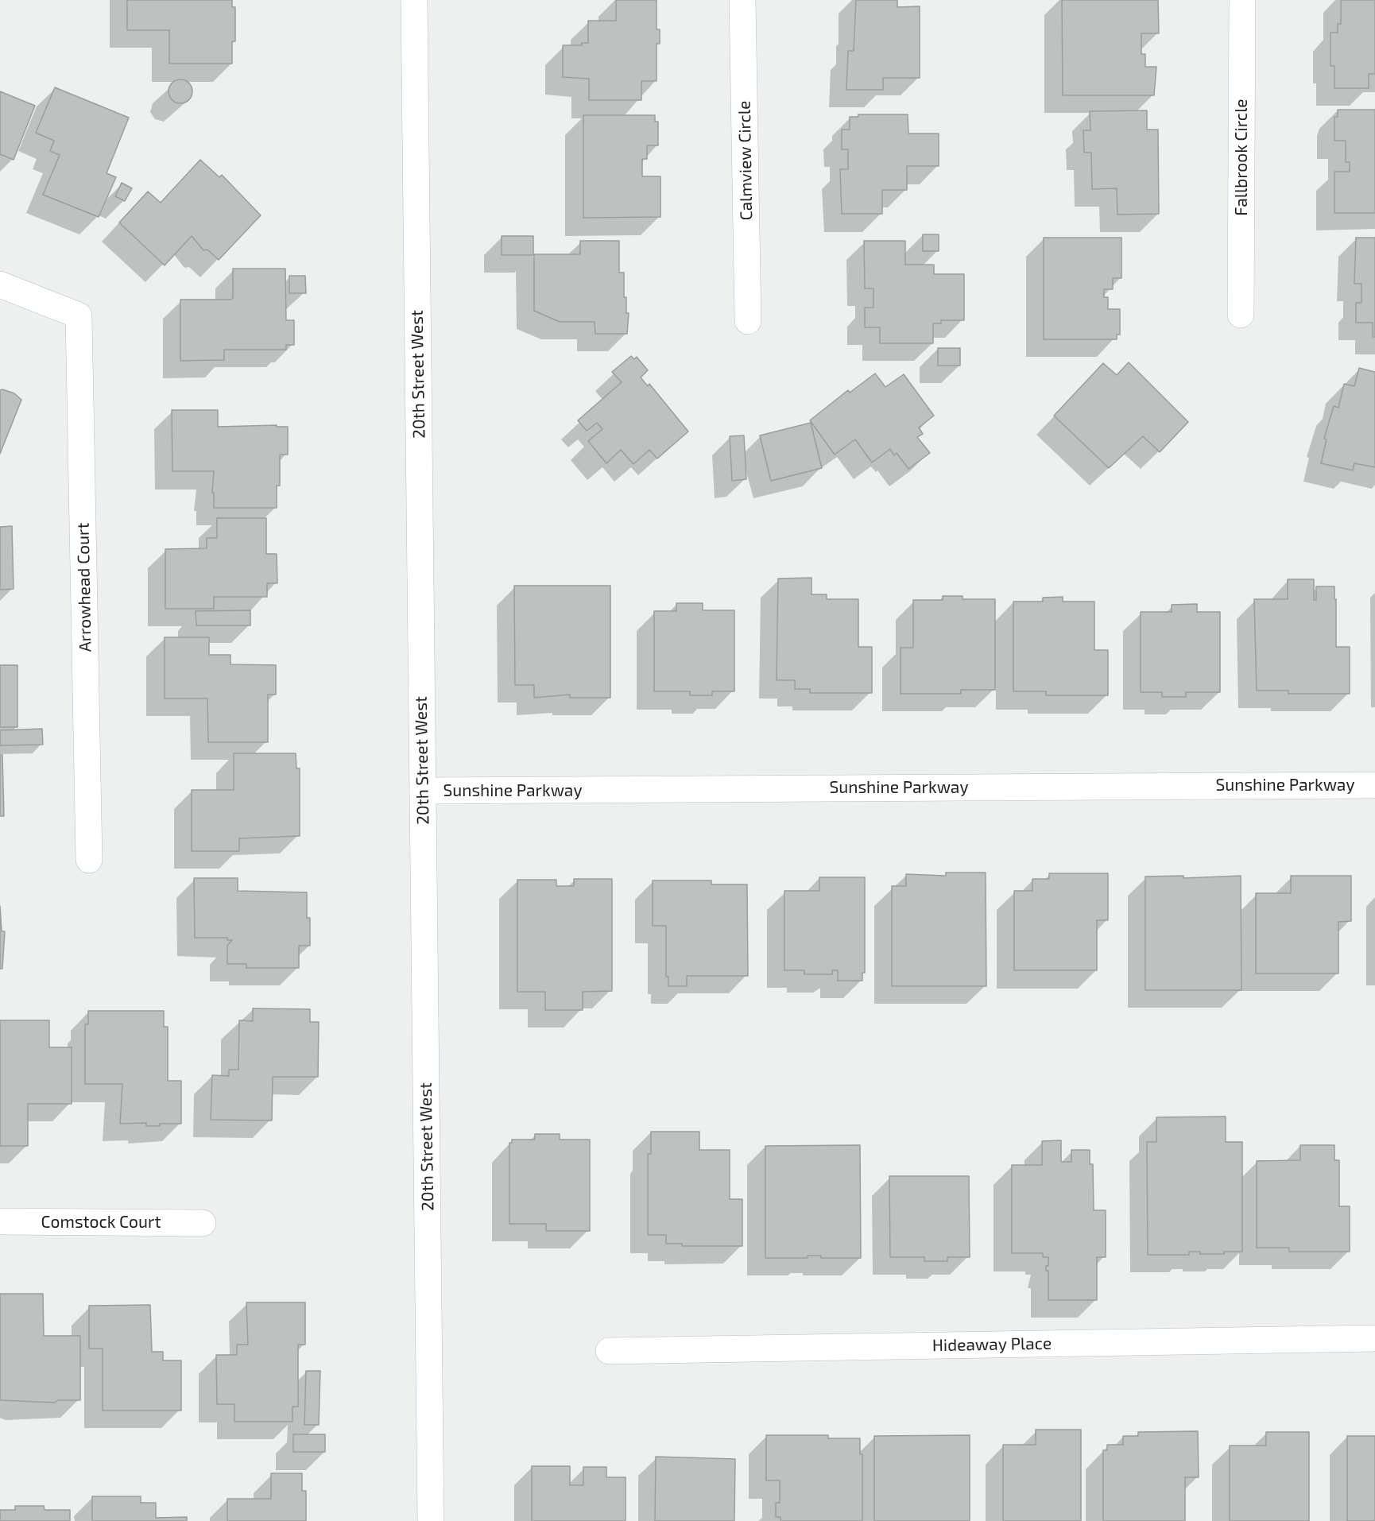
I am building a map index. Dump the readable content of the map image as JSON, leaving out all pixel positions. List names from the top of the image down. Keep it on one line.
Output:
{"streets":{"street":["Fallbrook Circle","Calmview Circle","20th Street West","Arrowhead Court","Sunshine Parkway","Comstock Court","Hideaway Place"]},"crossings":[["20th Street West","Sunshine Parkway"]]}
